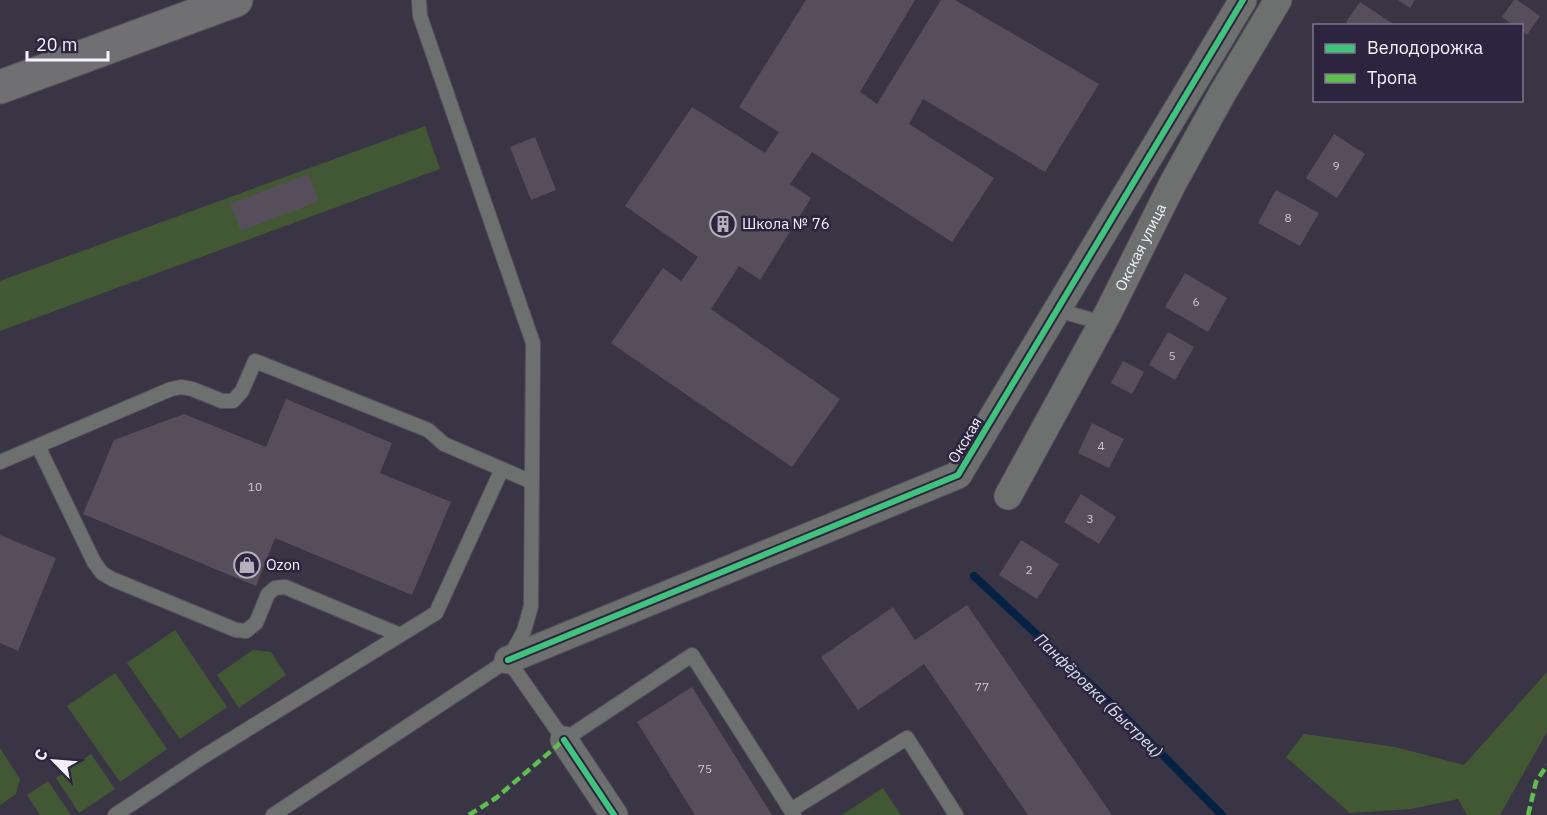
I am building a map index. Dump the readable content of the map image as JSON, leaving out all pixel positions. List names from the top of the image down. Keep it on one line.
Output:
{"streets":{"street":["Окская улица","Окская"]},"water":["Панфёровка (Быстрец)"],"places":{"building":["Школа № 76"],"shop":["Ozon"]},"house_numbers":["9","8","6","5","4","10","3","2","77","75"],"legend":["Велодорожка","Тропа"],"scale_bar":"20 m","north":"top left"}
